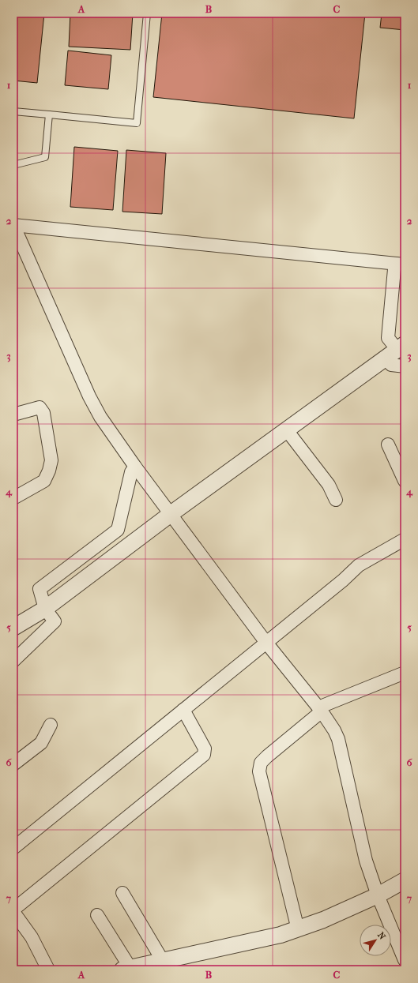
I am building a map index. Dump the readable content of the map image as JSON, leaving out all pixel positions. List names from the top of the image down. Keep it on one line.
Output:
{"north":"top right","grid":{"columns":["A","B","C"],"rows":["1","2","3","4","5","6","7"]}}
